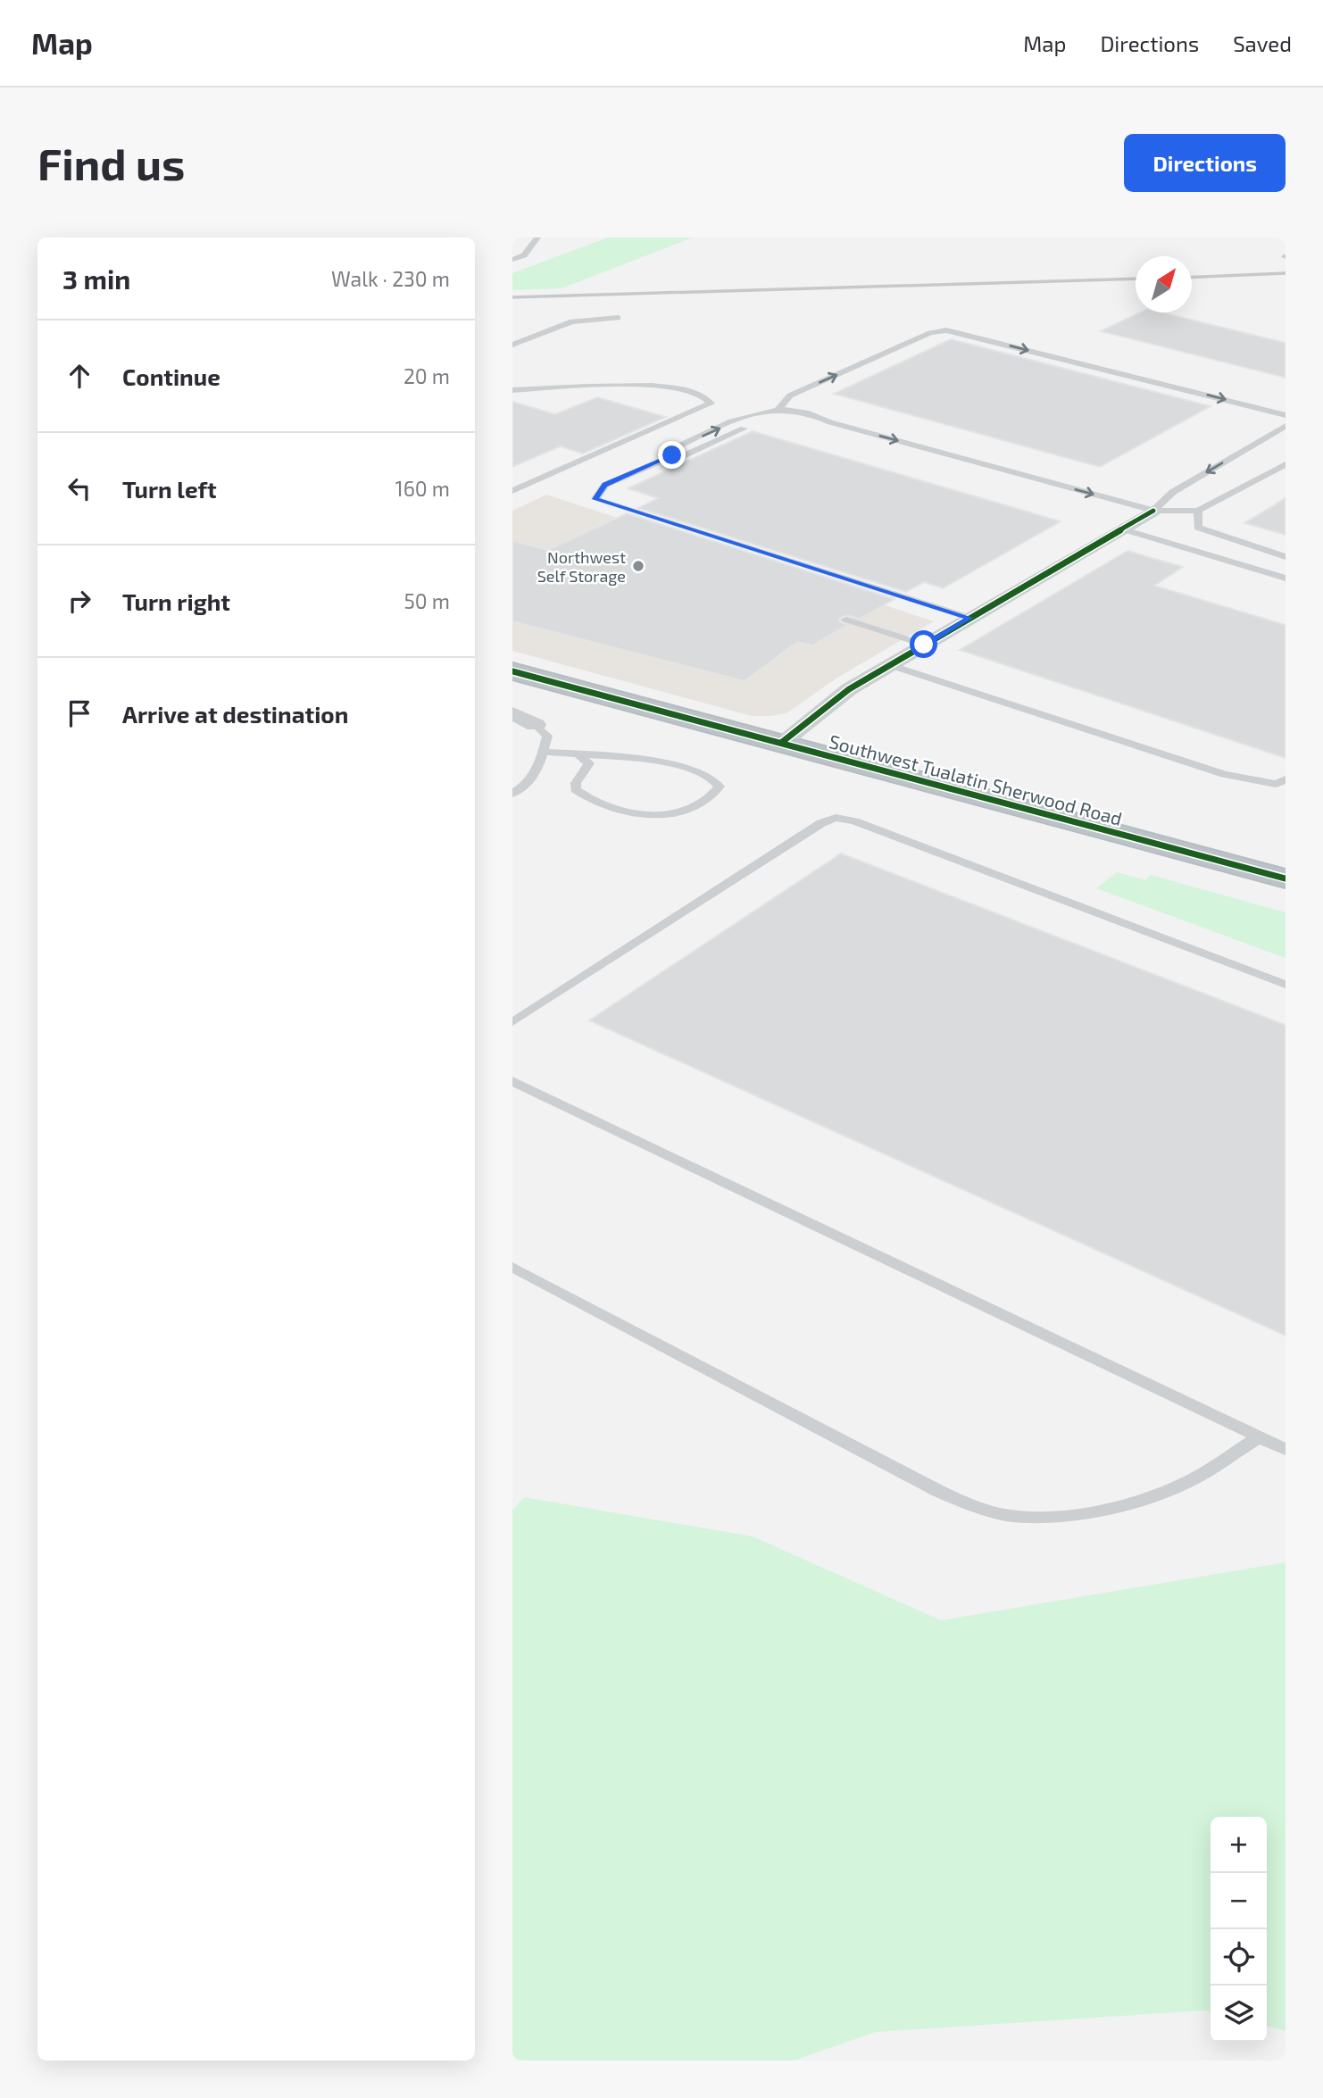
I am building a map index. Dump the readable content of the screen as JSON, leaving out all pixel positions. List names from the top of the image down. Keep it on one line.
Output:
{"streets":{"highway":["Southwest Tualatin Sherwood Road"]},"places":["Northwest Self Storage"],"north":"top right","page":{"header":"Map","nav":["Map","Directions","Saved"],"buttons":"Directions","title":"Find us","heading":["3 min","Walk · 230 m"],"list":[["Continue","20 m"],["Turn left","160 m"],["Turn right","50 m"],"Arrive at destination"],"map_buttons":["+","−"]}}
